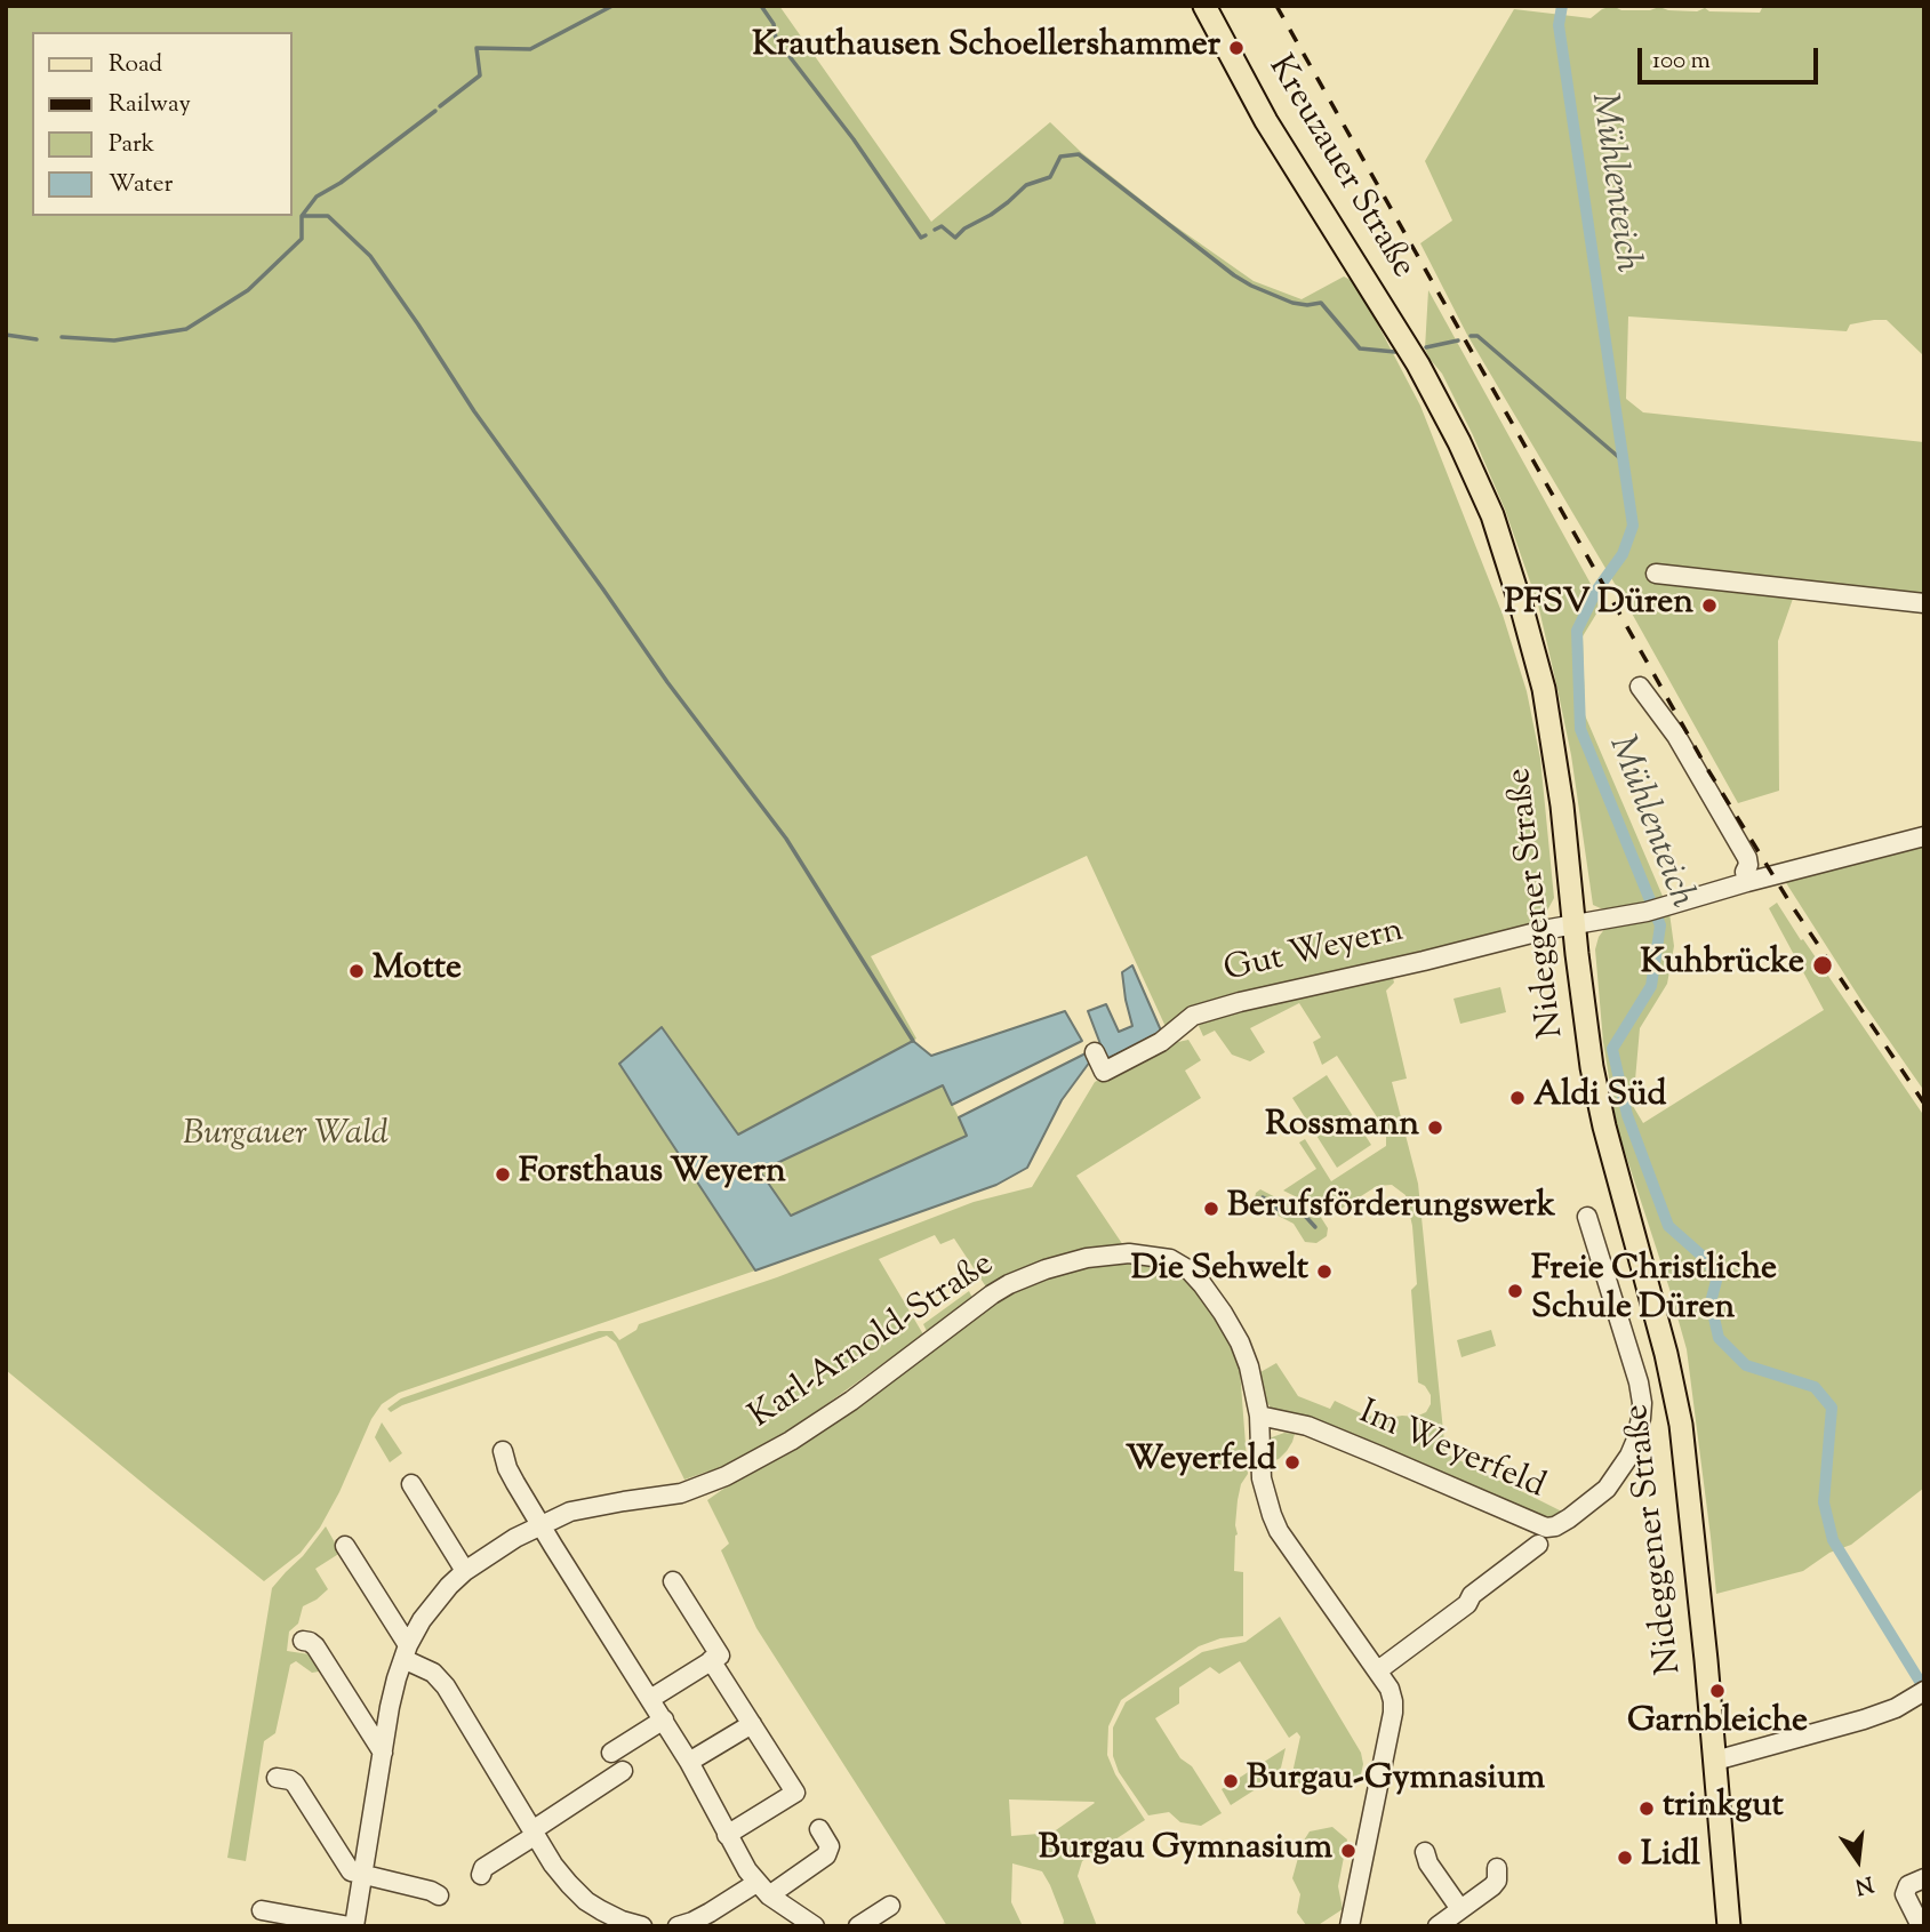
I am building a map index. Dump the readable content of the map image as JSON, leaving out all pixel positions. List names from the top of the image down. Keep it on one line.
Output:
{"streets":{"main road":["Kreuzauer Straße","Nideggener Straße"],"street":["Gut Weyern","Karl-Arnold-Straße","Im Weyerfeld"]},"crossings":[["Kreuzauer Straße","Nideggener Straße"],["Nideggener Straße","Gut Weyern"],["Karl-Arnold-Straße","Im Weyerfeld"]],"water":["Mühlenteich"],"parks":["Burgauer Wald"],"places":["Krauthausen Schoellershammer","PFSV Düren","Kuhbrücke","Motte","Aldi Süd","Rossmann","Forsthaus Weyern","Berufsförderungswerk","Die Sehwelt","Freie Christliche Schule Düren","Weyerfeld","Garnbleiche","Burgau-Gymnasium","trinkgut","Burgau Gymnasium","Lidl"],"legend":["Road","Railway","Park","Water"],"scale_bar":"100 m","north":"bottom"}
